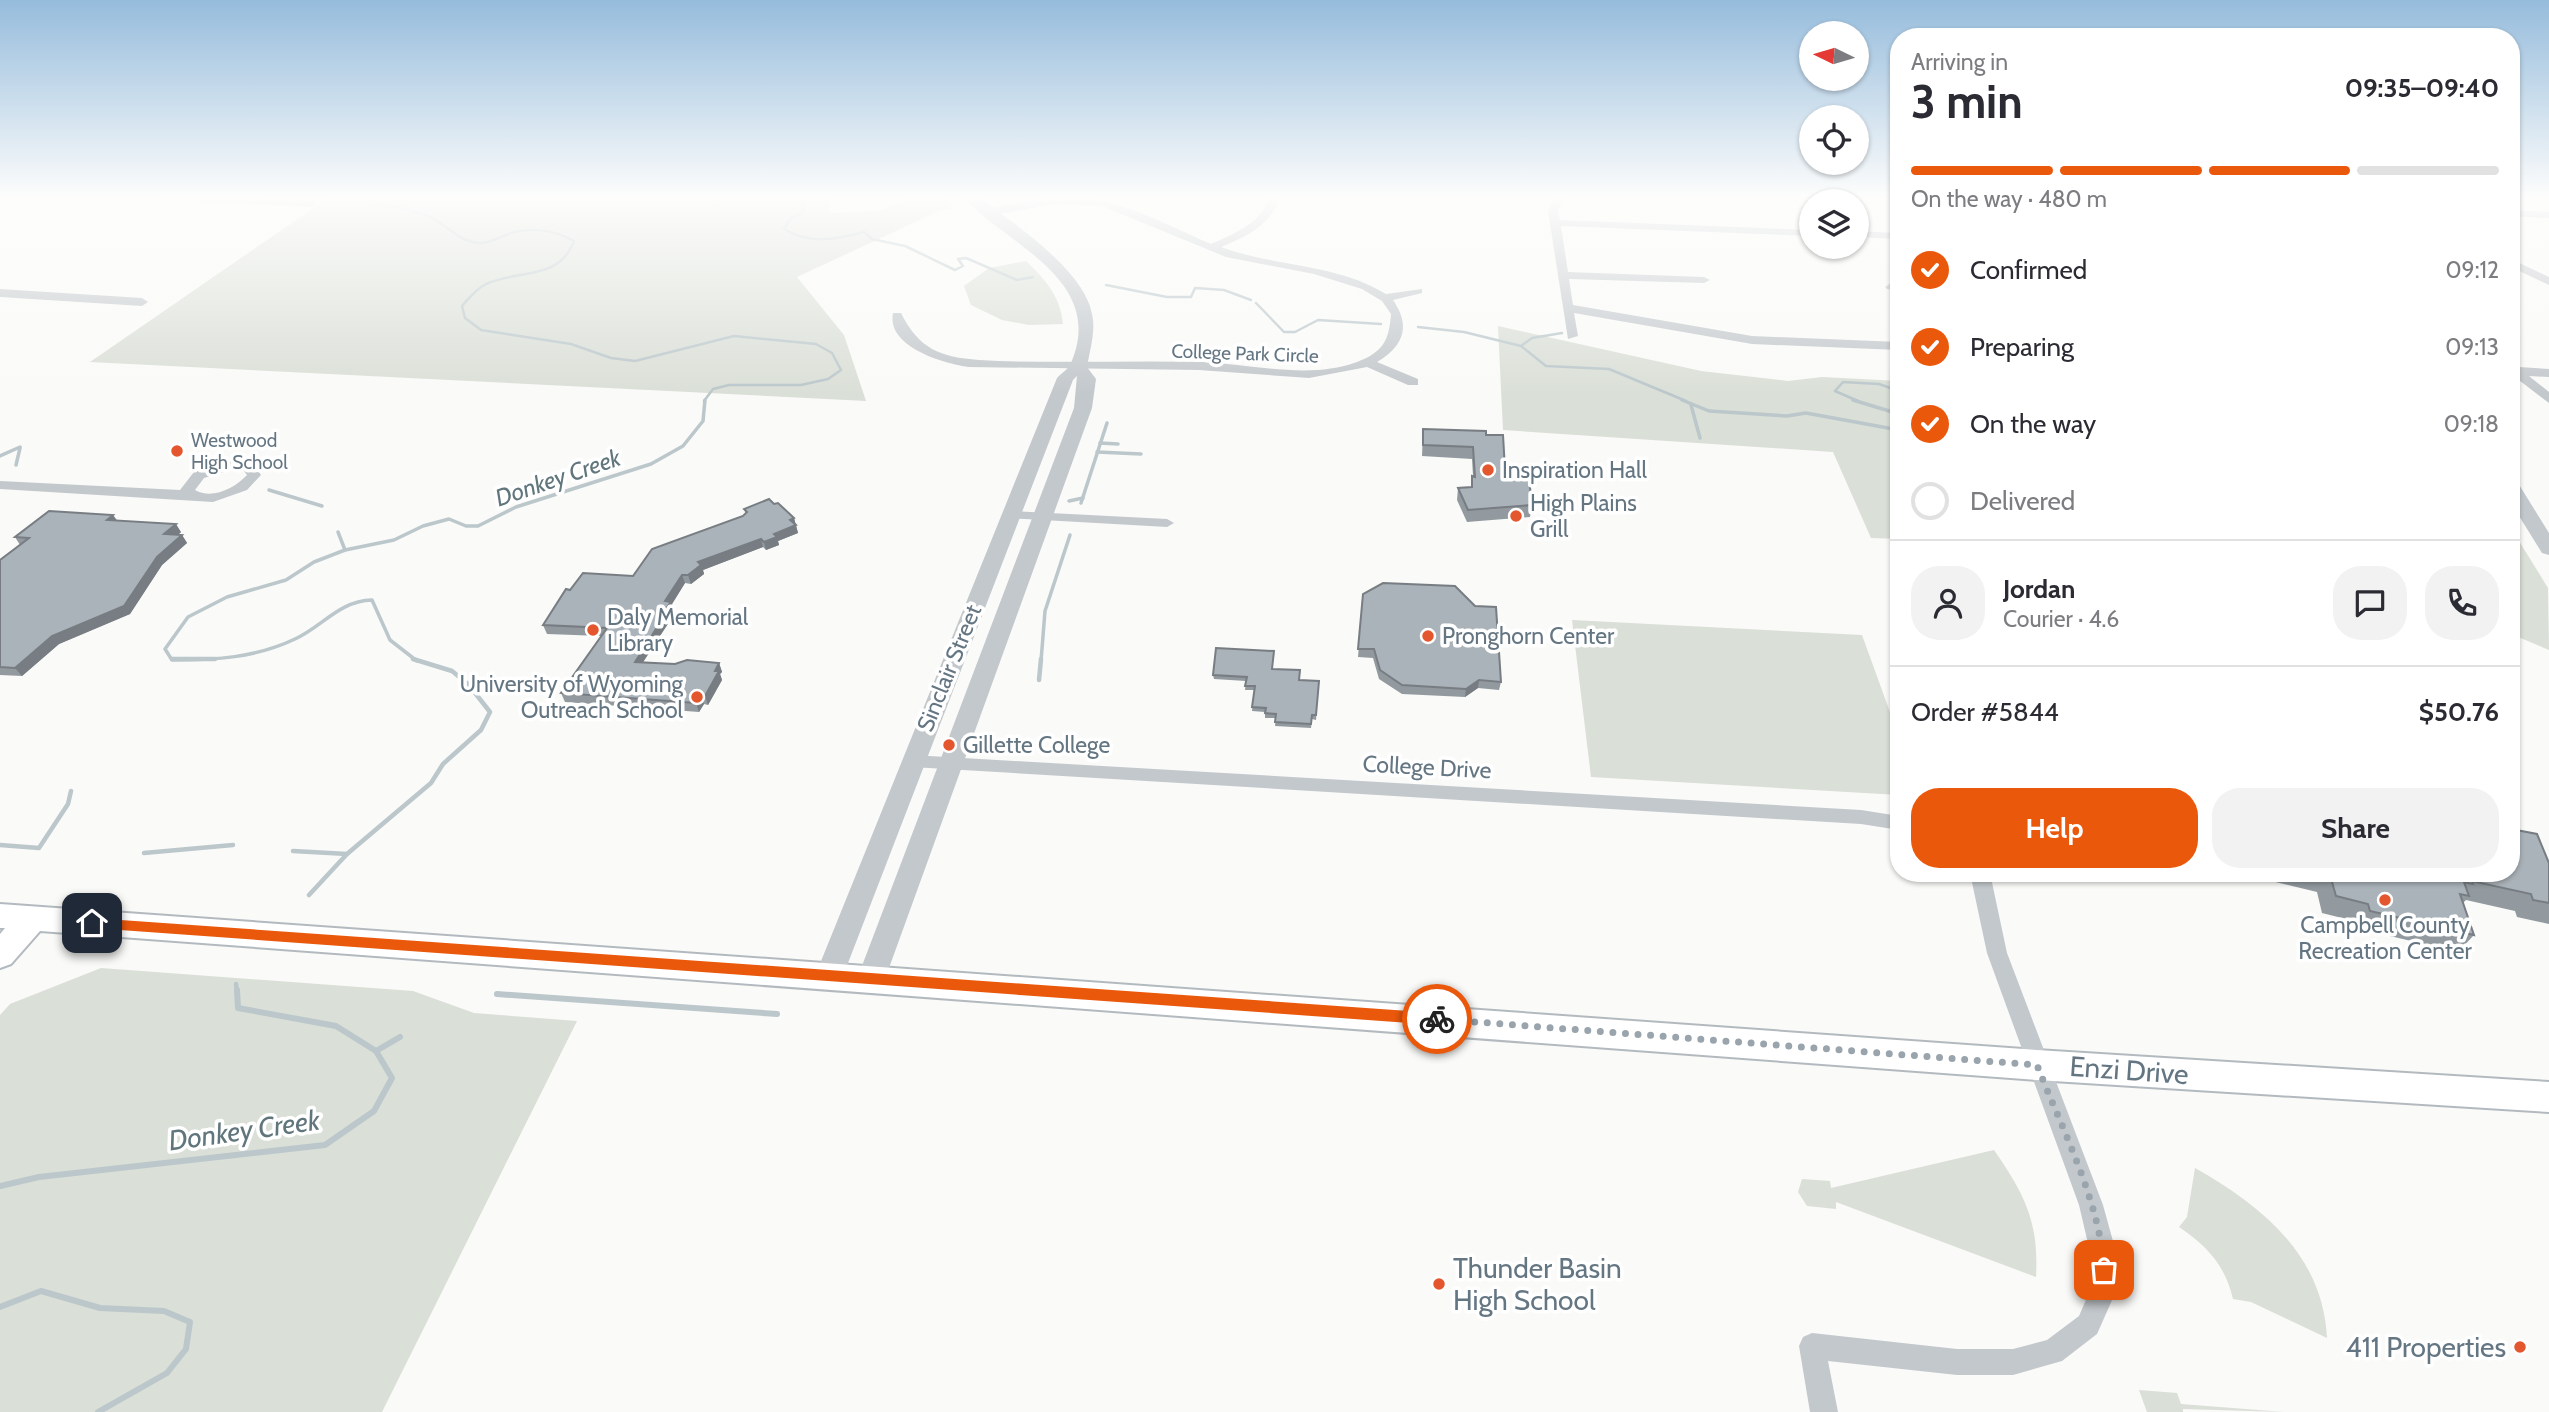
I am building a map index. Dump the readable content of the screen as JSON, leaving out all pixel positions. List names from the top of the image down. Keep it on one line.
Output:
{"streets":{"main road":["Enzi Drive"],"street":["College Park Circle","Sinclair Street","College Drive"]},"crossings":[["College Park Circle","Sinclair Street"],["Sinclair Street","College Drive"],["Sinclair Street","Enzi Drive"]],"water":["Donkey Creek"],"places":["Westwood High School","Inspiration Hall","High Plains Grill","Daly Memorial Library","Pronghorn Center","University of Wyoming Outreach School","Gillette College","Campbell County Recreation Center","Thunder Basin High School","411 Properties"],"north":"left","page":{"heading":["3 min","Arriving in","09:35–09:40"],"panel":["Jordan","Courier · 4.6","Order #5844","$50.76"],"bar":"On the way · 480 m","list":[["Confirmed","09:12"],["Preparing","09:13"],["On the way","09:18"],"Delivered"],"buttons":["Help","Share"]}}
